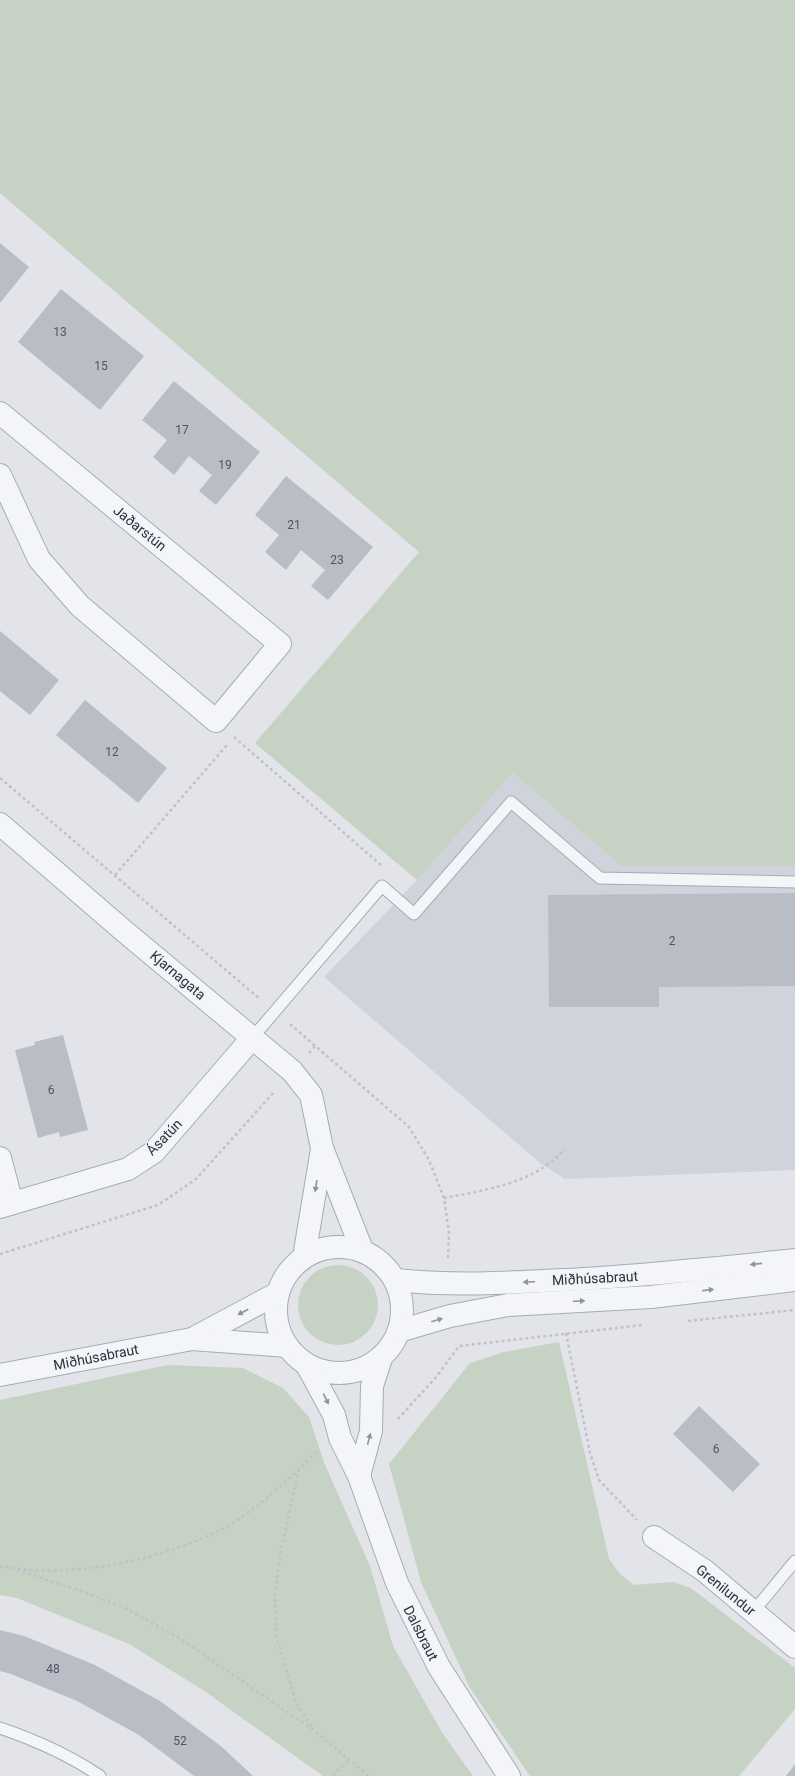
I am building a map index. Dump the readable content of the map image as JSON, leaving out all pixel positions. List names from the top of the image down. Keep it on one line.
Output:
{"streets":{"street":["Jaðarstún","Kjarnagata","Ásatún","Miðhúsabraut","Grenilundur","Dalsbraut"]},"crossings":[["Kjarnagata","Ásatún"],["Kjarnagata","Miðhúsabraut"],["Kjarnagata","Dalsbraut"],["Miðhúsabraut","Dalsbraut"]],"house_numbers":["13","15","17","19","21","23","12","2","6","6","48","52"]}
